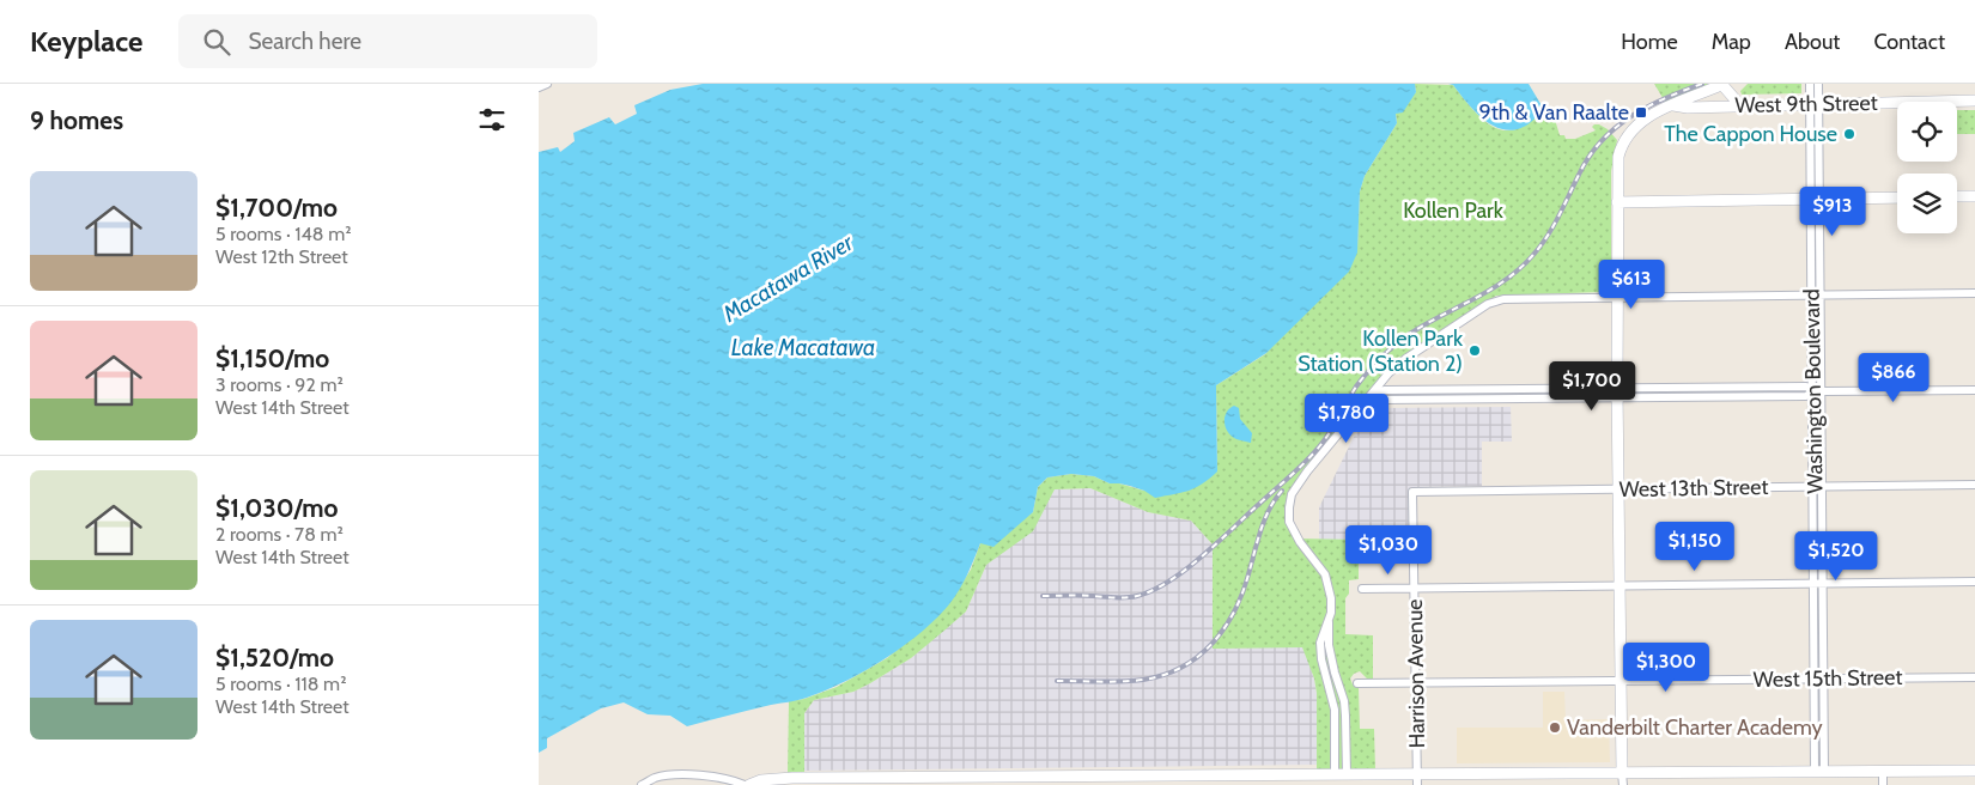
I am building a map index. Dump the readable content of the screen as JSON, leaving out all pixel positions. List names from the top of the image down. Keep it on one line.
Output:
{"streets":{"street":["West 9th Street","Washington Boulevard","West 13th Street","Harrison Avenue","West 15th Street"]},"crossings":[["West 9th Street","Washington Boulevard"],["Washington Boulevard","West 13th Street"],["Washington Boulevard","West 15th Street"],["West 13th Street","Harrison Avenue"],["Harrison Avenue","West 15th Street"]],"water":["Macatawa River","Lake Macatawa"],"parks":["Kollen Park"],"places":{"transit":["9th & Van Raalte"],"other":["The Cappon House","Kollen Park Station (Station 2)","Vanderbilt Charter Academy"]},"page":{"header":"Keyplace","search":"Search here","nav":["Home","Map","About","Contact"],"heading":"9 homes","list":[{"name":"$1,700/mo","note":"5 rooms · 148 m² · West 12th Street"},{"name":"$1,150/mo","note":"3 rooms · 92 m² · West 14th Street"},{"name":"$1,030/mo","note":"2 rooms · 78 m² · West 14th Street"},{"name":"$1,520/mo","note":"5 rooms · 118 m² · West 14th Street"}],"price":["$913","$613","$866","$1,700","$1,780","$1,150","$1,030","$1,520","$1,300"]}}
